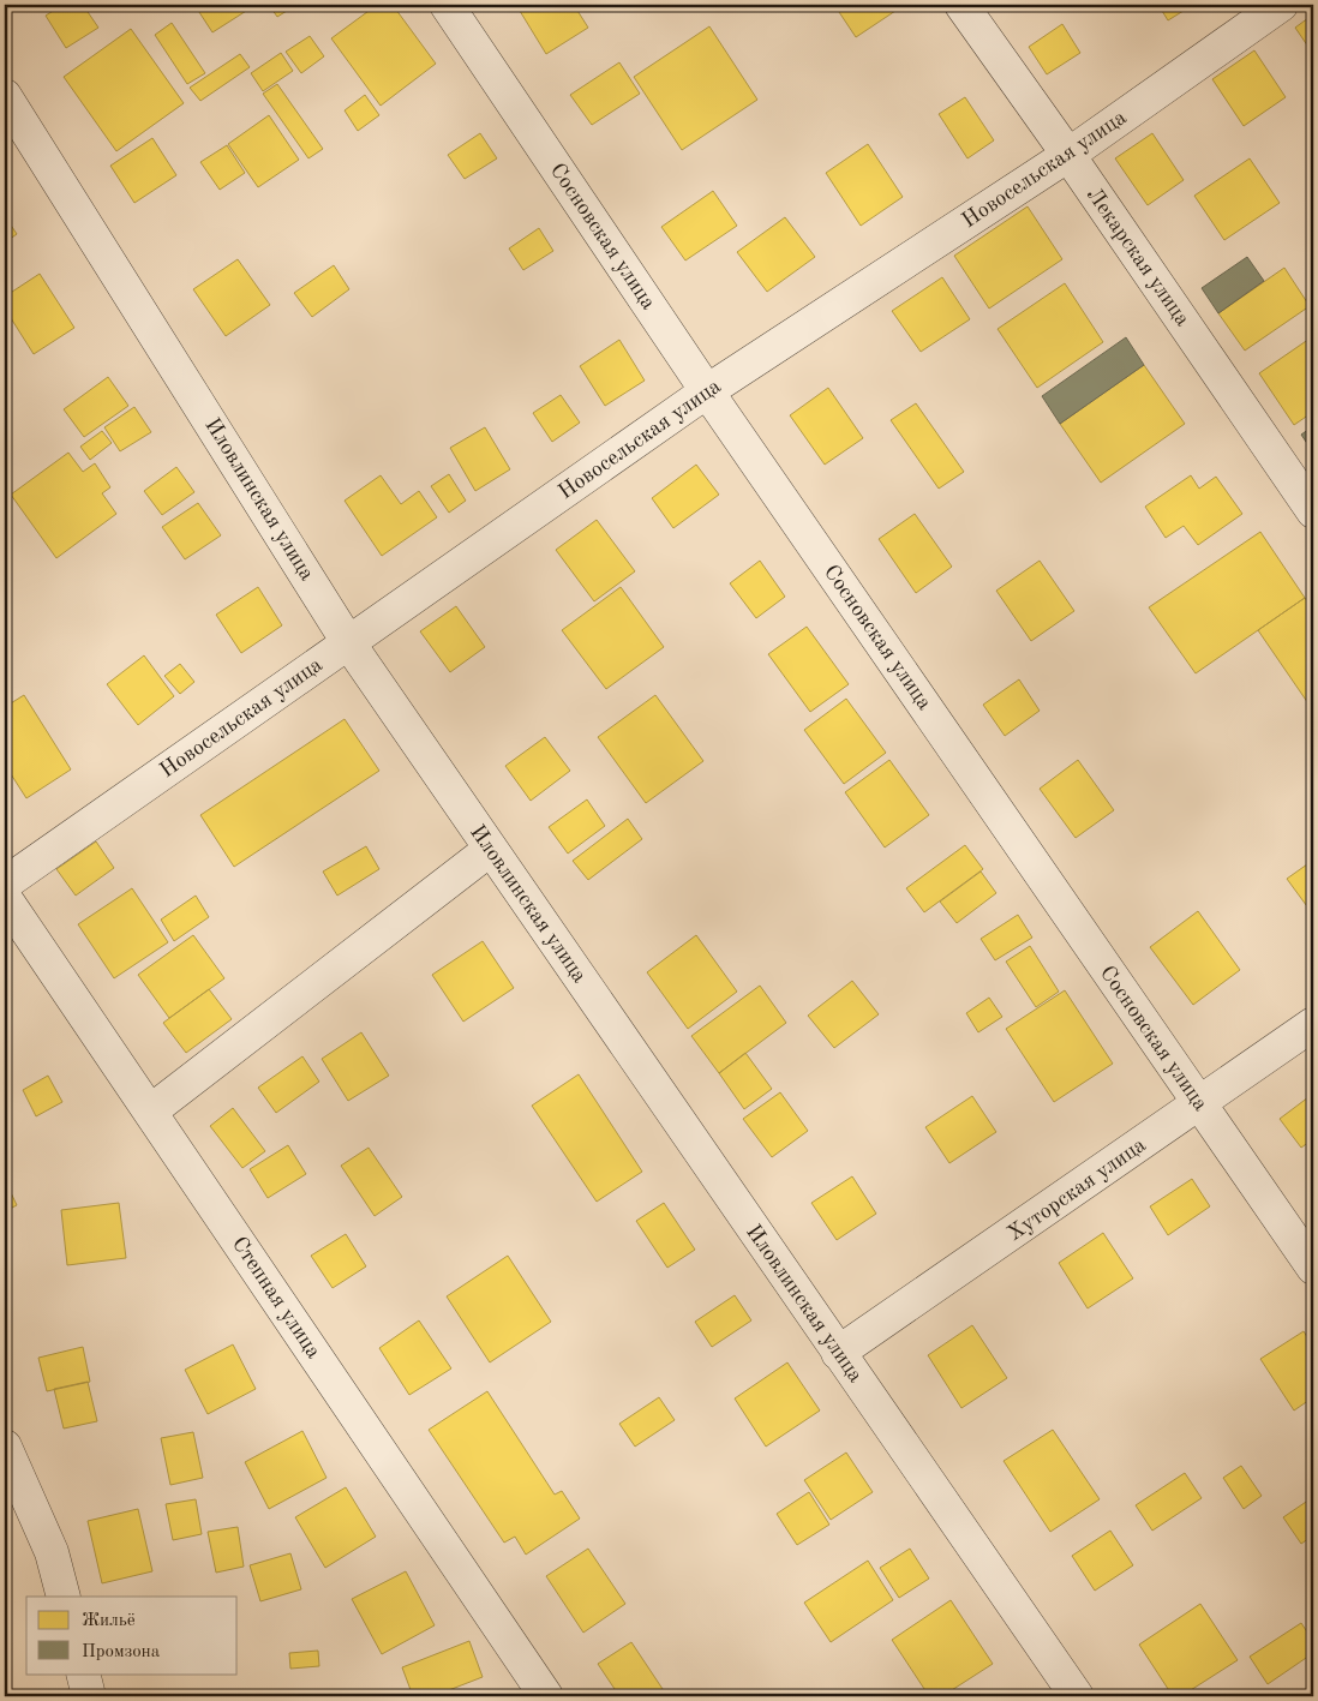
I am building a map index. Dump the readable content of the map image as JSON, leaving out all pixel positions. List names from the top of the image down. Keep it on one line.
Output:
{"streets":{"street":["Новосельская улица","Сосновская улица","Лекарская улица","Иловлинская улица","Хуторская улица","Степная улица"]},"crossings":[["Новосельская улица","Сосновская улица"],["Новосельская улица","Лекарская улица"],["Новосельская улица","Иловлинская улица"],["Сосновская улица","Хуторская улица"],["Иловлинская улица","Хуторская улица"]],"legend":["Жильё","Промзона"]}
